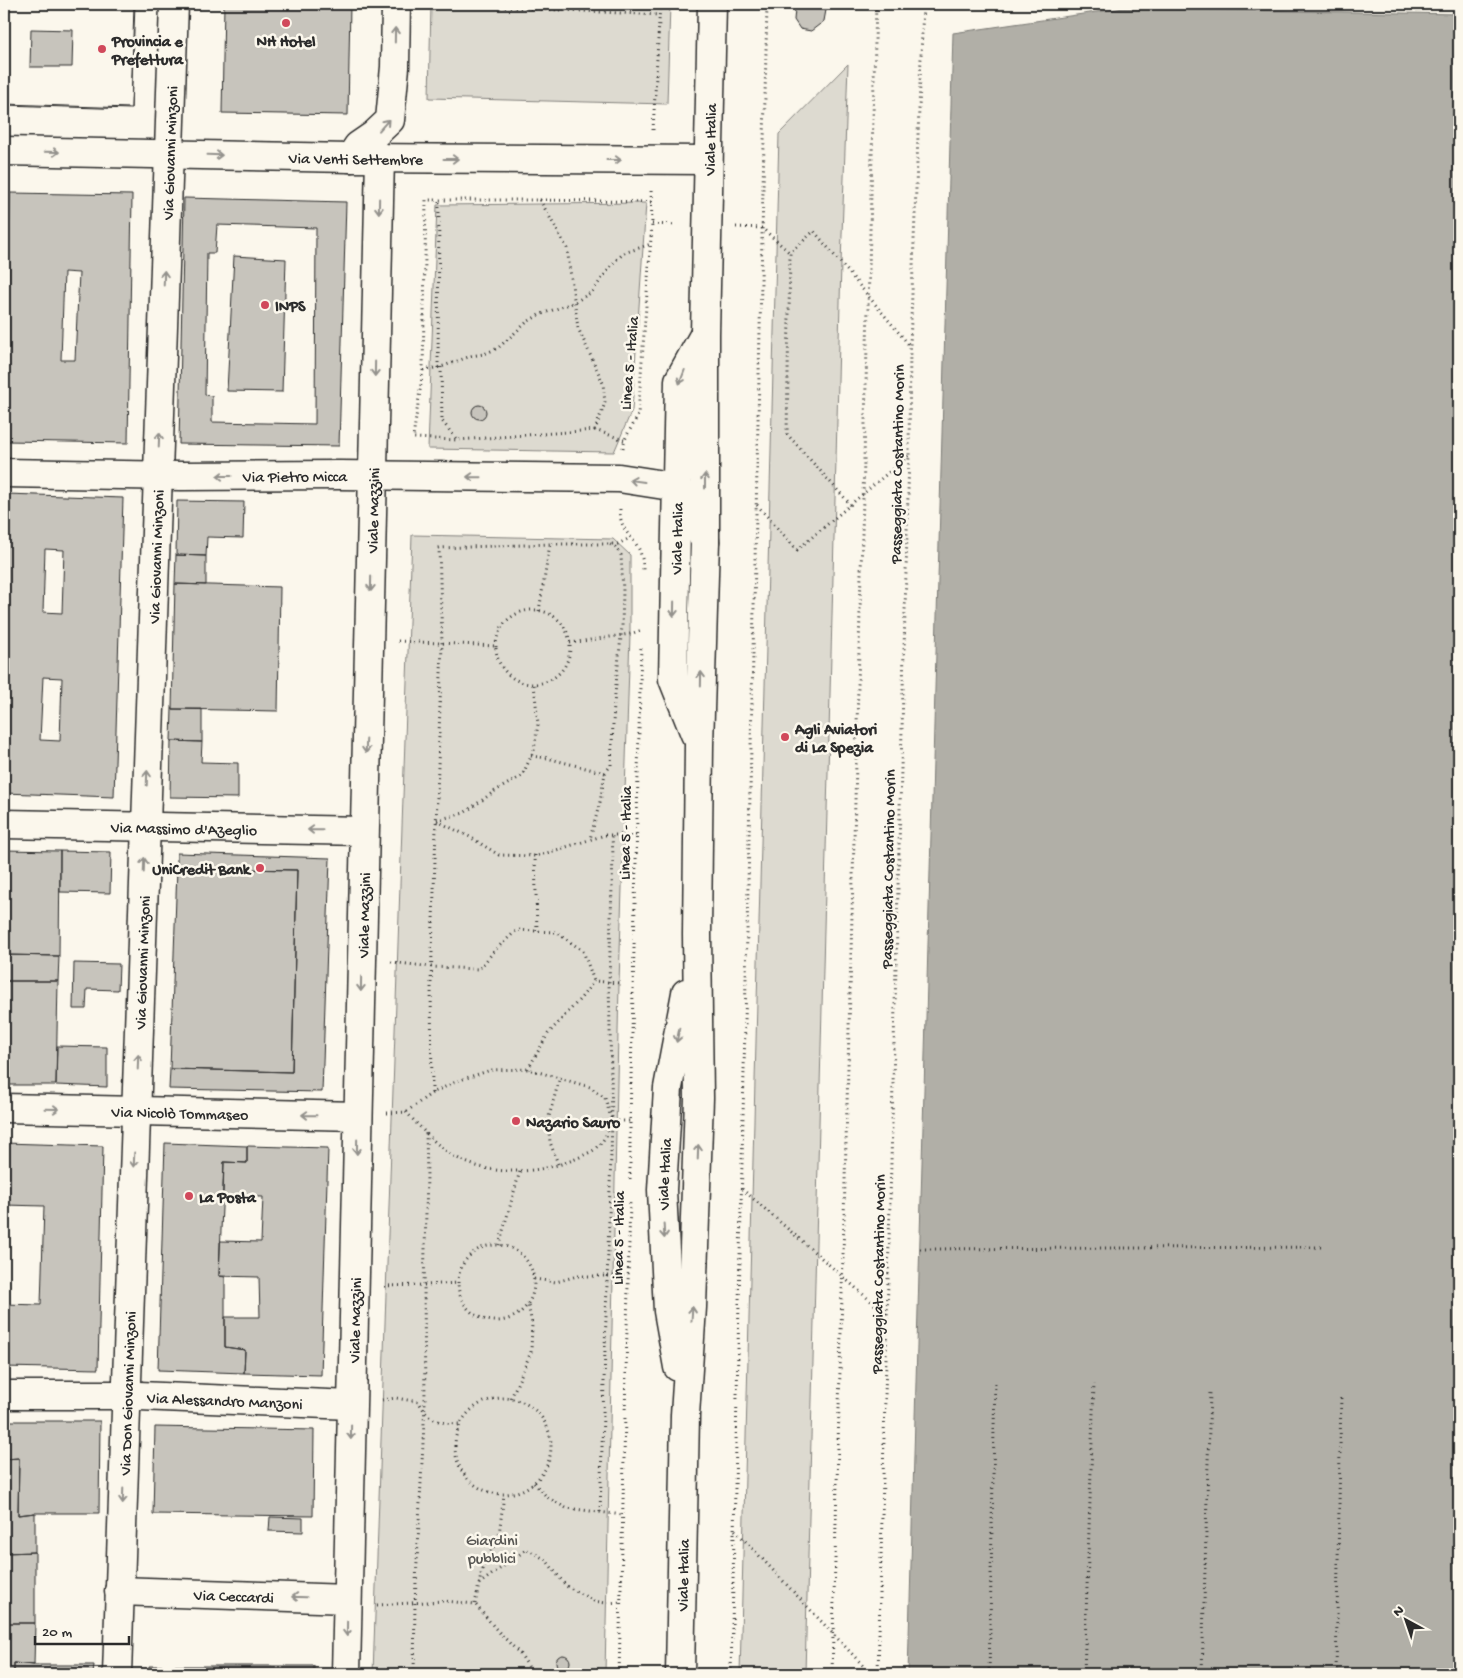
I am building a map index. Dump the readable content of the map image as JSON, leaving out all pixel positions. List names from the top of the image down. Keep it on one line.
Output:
{"streets":{"street":["Viale Italia","Via Giovanni Minzoni","Via Venti Settembre","Via Pietro Micca","Viale Mazzini","Via Massimo d'Azeglio","Via Nicolò Tommaseo","Via Don Giovanni Minzoni","Via Alessandro Manzoni","Via Ceccardi"],"path":["Linea 5 - Italia","Passeggiata Costantino Morin"]},"crossings":[["Viale Italia","Via Venti Settembre"],["Viale Italia","Via Pietro Micca"],["Via Giovanni Minzoni","Via Venti Settembre"],["Via Giovanni Minzoni","Via Pietro Micca"],["Via Giovanni Minzoni","Via Massimo d'Azeglio"],["Via Giovanni Minzoni","Via Nicolò Tommaseo"],["Via Giovanni Minzoni","Via Don Giovanni Minzoni"],["Via Venti Settembre","Linea 5 - Italia"],["Via Venti Settembre","Viale Mazzini"],["Linea 5 - Italia","Via Pietro Micca"],["Via Pietro Micca","Viale Mazzini"],["Viale Mazzini","Via Massimo d'Azeglio"],["Viale Mazzini","Via Nicolò Tommaseo"],["Viale Mazzini","Via Alessandro Manzoni"],["Viale Mazzini","Via Ceccardi"],["Via Nicolò Tommaseo","Via Don Giovanni Minzoni"],["Via Don Giovanni Minzoni","Via Alessandro Manzoni"],["Via Don Giovanni Minzoni","Via Ceccardi"]],"one_way":["Via Giovanni Minzoni","Via Venti Settembre","Via Pietro Micca","Viale Mazzini","Via Massimo d'Azeglio","Via Don Giovanni Minzoni","Via Ceccardi"],"parks":["Giardini pubblici"],"places":["NH Hotel","Provincia e Prefettura","INPS","Agli Aviatori di La Spezia","UniCredit Bank","Nazario Sauro","La Posta"],"scale_bar":"20 m","north":"top left"}
